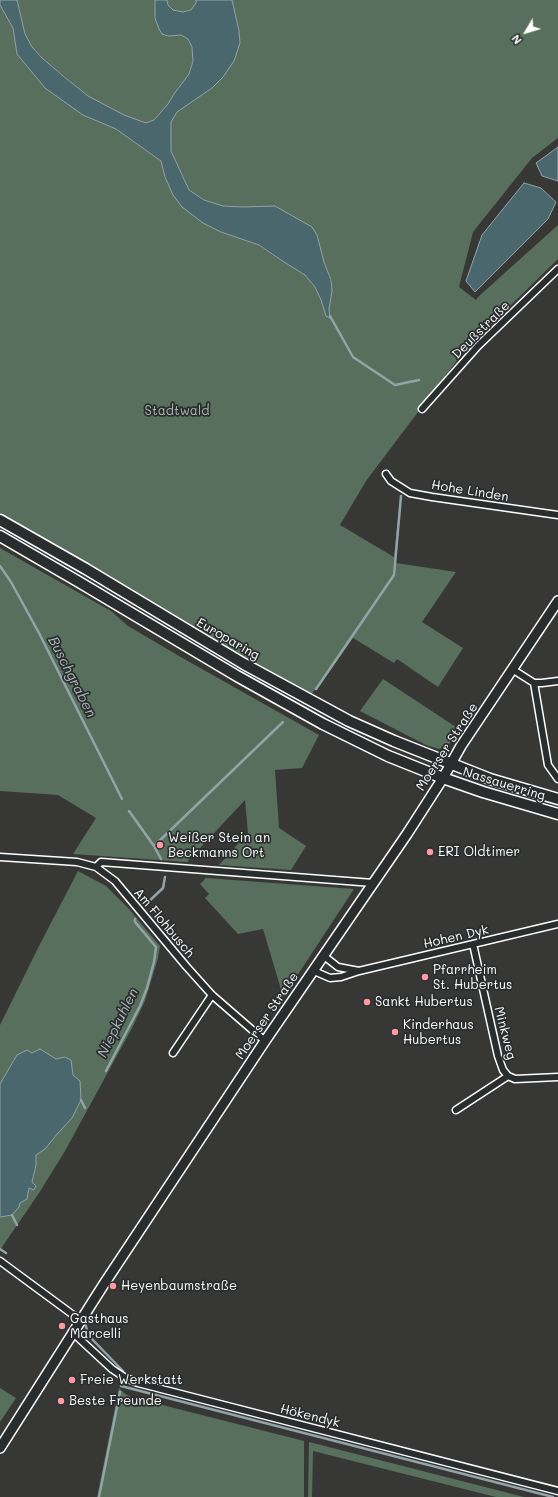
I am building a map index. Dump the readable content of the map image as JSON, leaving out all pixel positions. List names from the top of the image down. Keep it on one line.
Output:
{"streets":{"main road":["Europaring","Moerser Straße","Nassauerring"],"street":["Deußstraße","Hohe Linden","Am Flohbusch","Hohen Dyk","Minkweg","Hökendyk"]},"crossings":[["Europaring","Moerser Straße"],["Europaring","Nassauerring"],["Moerser Straße","Nassauerring"],["Moerser Straße","Am Flohbusch"],["Moerser Straße","Hohen Dyk"],["Moerser Straße","Hökendyk"],["Hohen Dyk","Minkweg"]],"water":["Buschgraben","Niepkuhlen"],"parks":["Stadtwald"],"places":["Weißer Stein an Beckmanns Ort","ERI Oldtimer","Pfarrheim St. Hubertus","Sankt Hubertus","Kinderhaus Hubertus","Heyenbaumstraße","Gasthaus Marcelli","Freie Werkstatt","Beste Freunde"],"north":"bottom left"}
